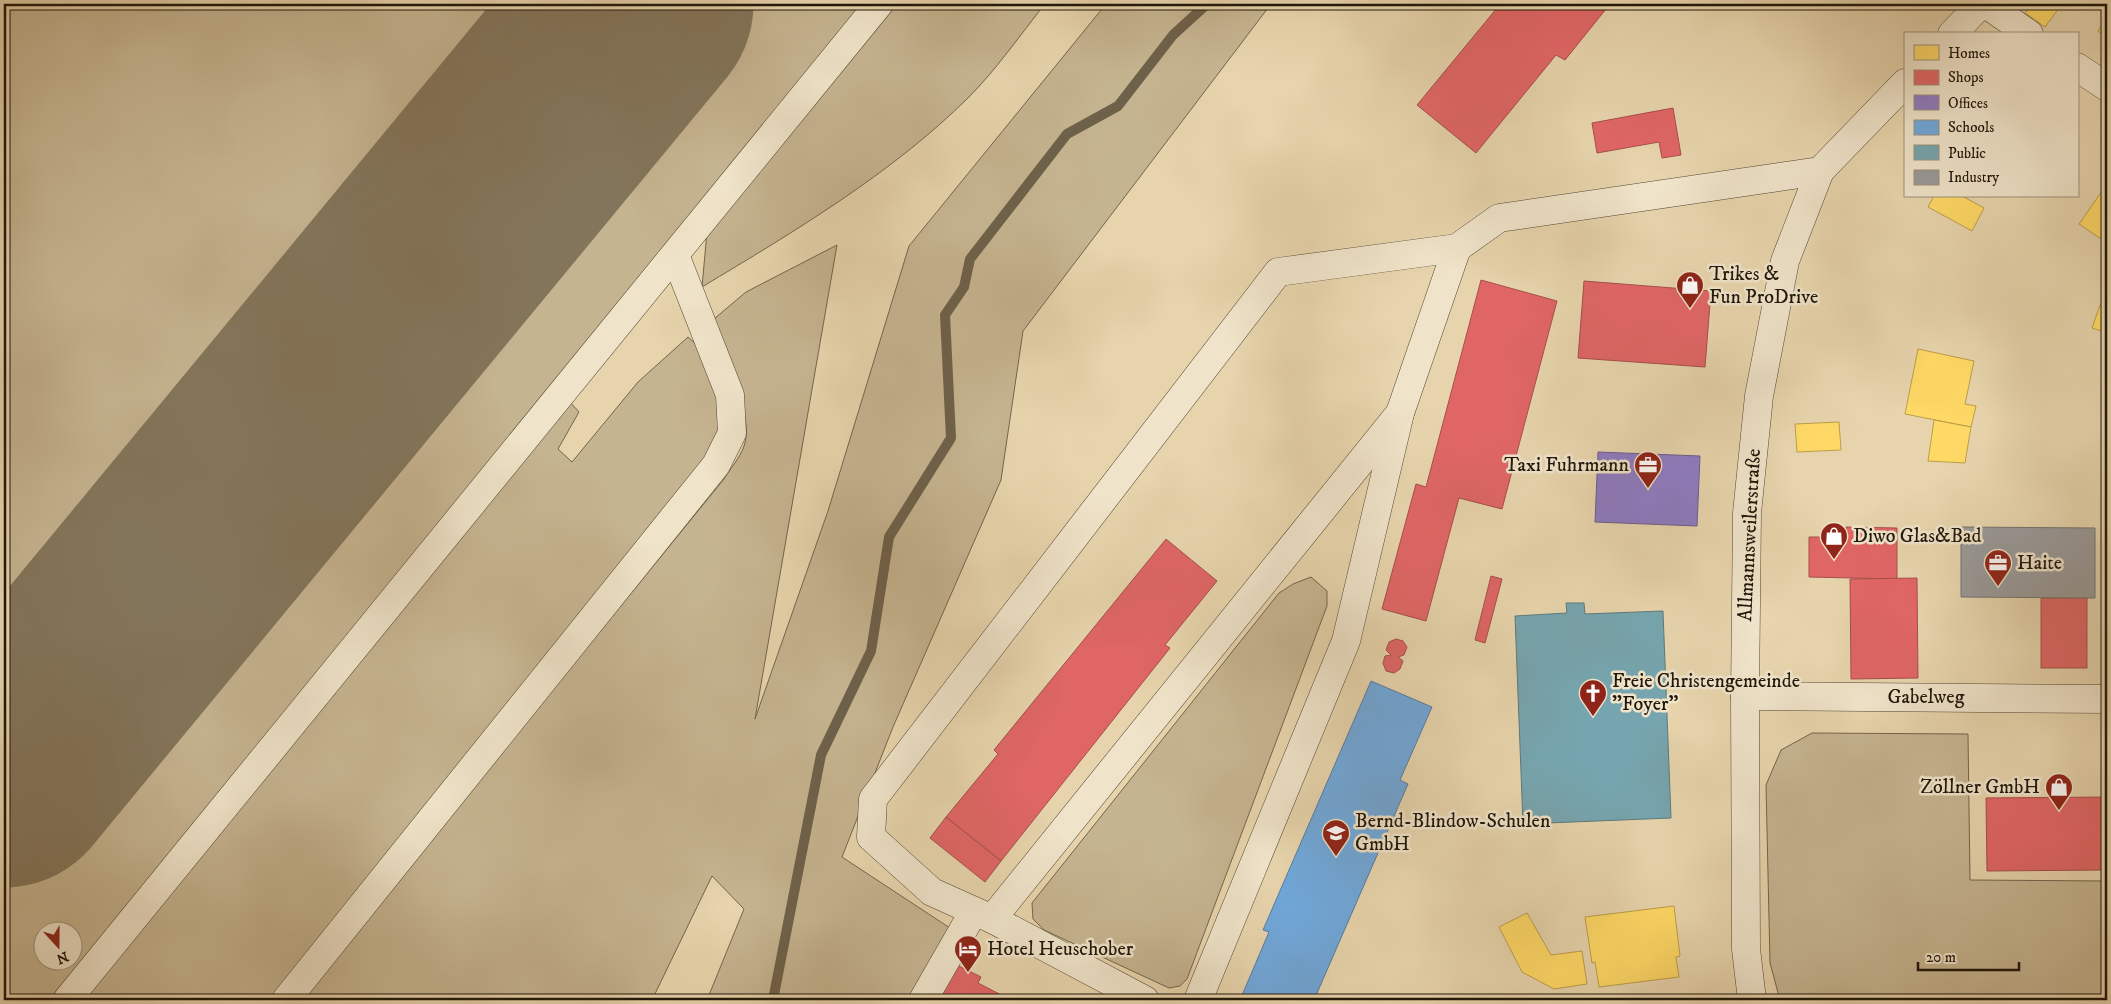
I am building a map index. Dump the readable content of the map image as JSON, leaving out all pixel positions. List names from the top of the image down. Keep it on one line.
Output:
{"streets":{"street":["Allmannsweilerstraße","Gabelweg"]},"crossings":[["Allmannsweilerstraße","Gabelweg"]],"places":{"shop":["Trikes & Fun ProDrive","Diwo Glas&Bad","Zöllner GmbH"],"office":["Taxi Fuhrmann","Haite"],"church":["Freie Christengemeinde \"Foyer\""],"school or university":["Bernd-Blindow-Schulen GmbH"],"hotel":["Hotel Heuschober"]},"legend":["Homes","Shops","Offices","Schools","Public","Industry"],"scale_bar":"20 m","north":"bottom"}
